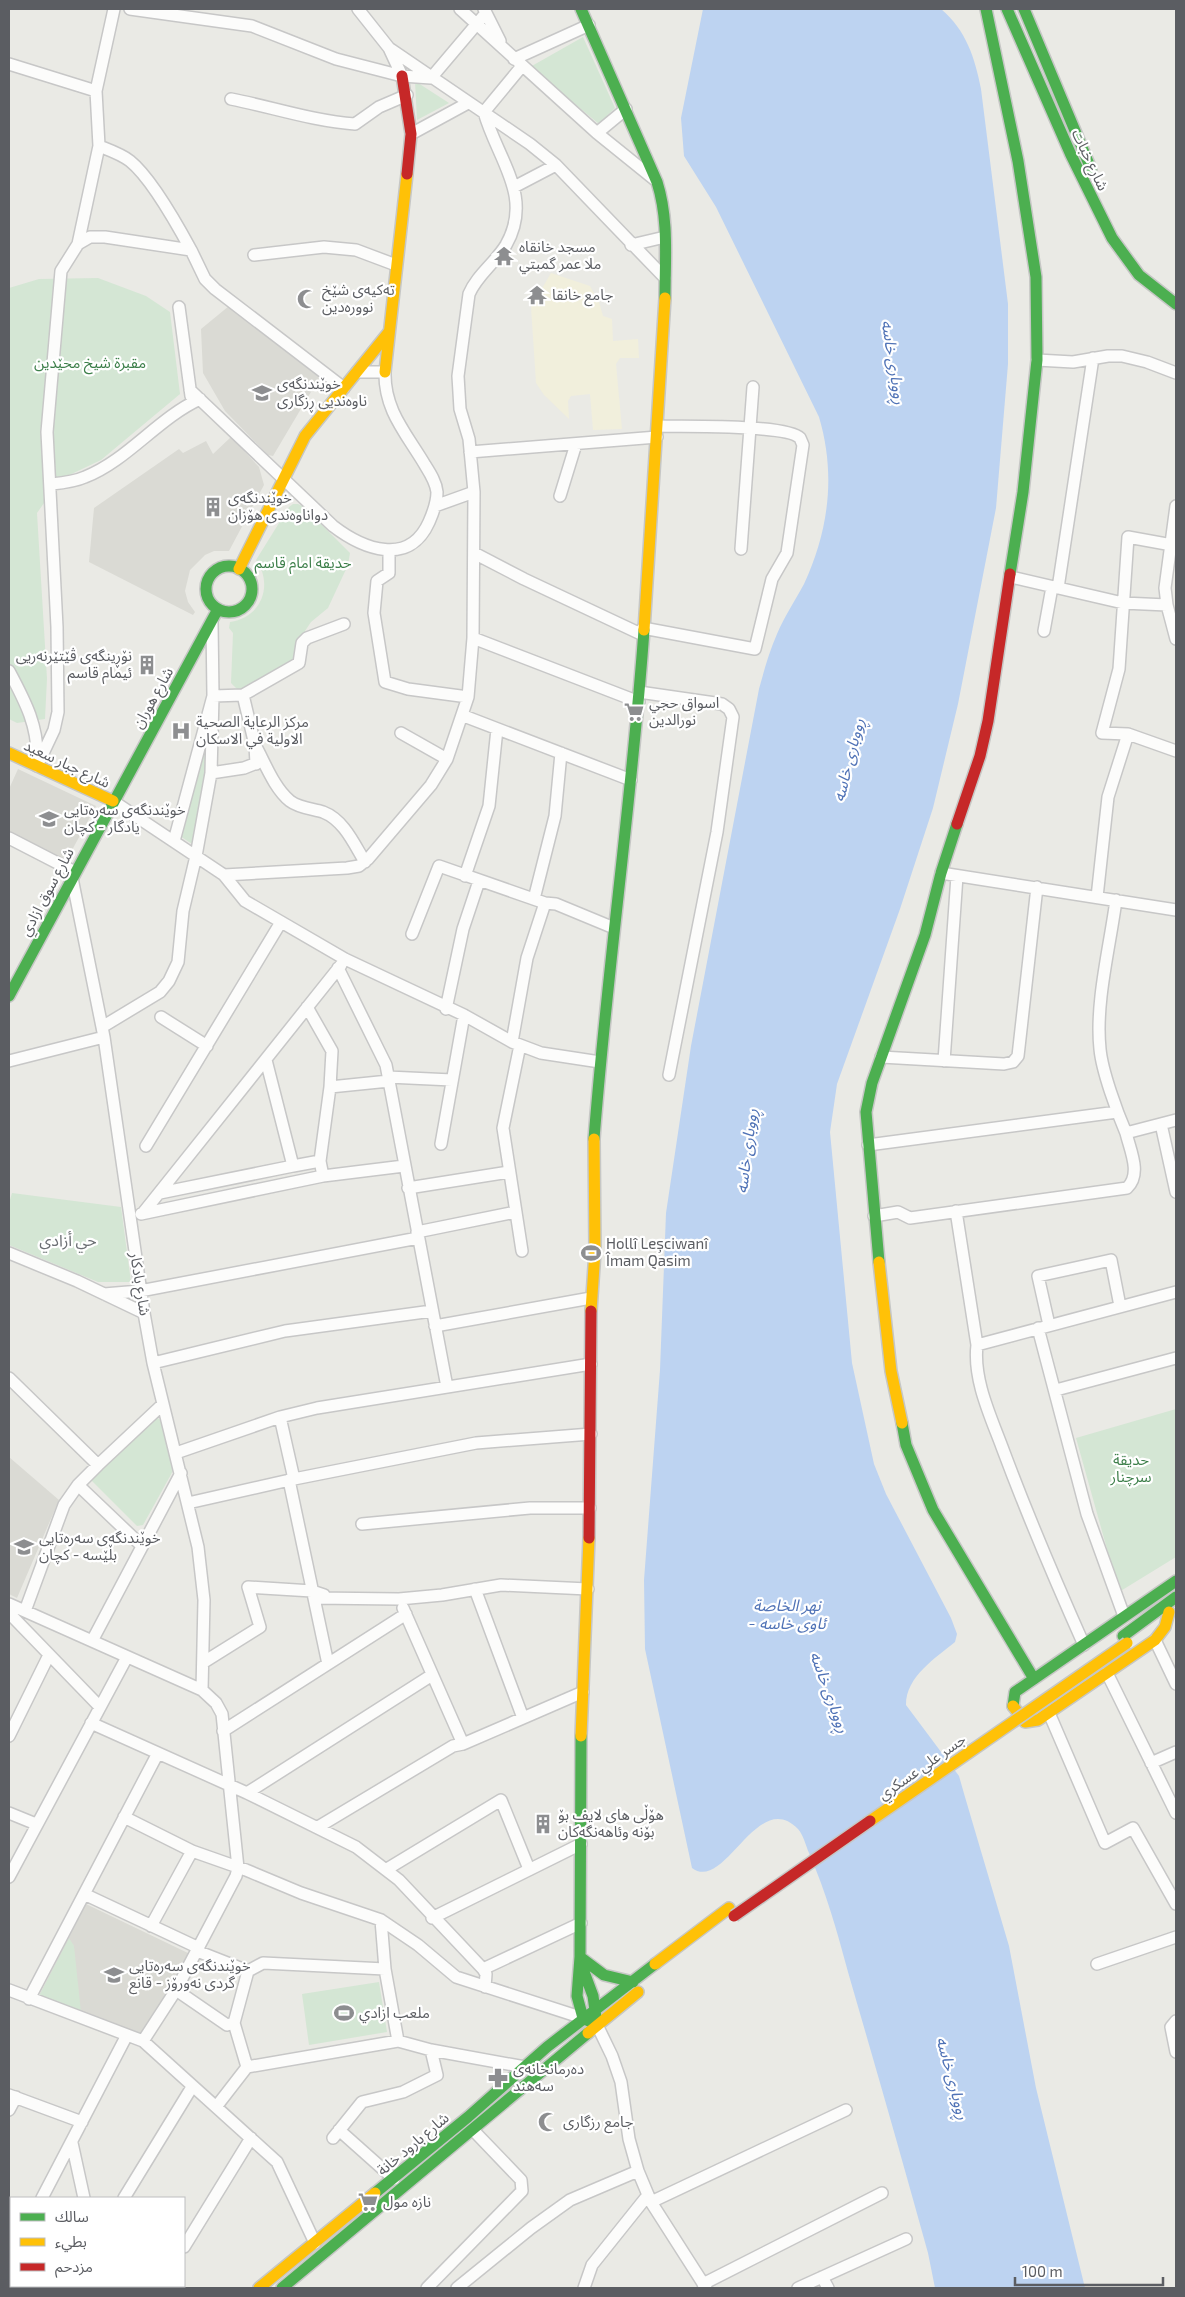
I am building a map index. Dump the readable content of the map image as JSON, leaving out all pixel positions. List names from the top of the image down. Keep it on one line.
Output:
{"streets":{"street":["شارع خبات","شارع هوران","شارع جبار سعيد","شارع سوق ازادي","شارع بادكار","جسر علي عسكري","شارع بارود خانة"]},"crossings":[["شارع هوران","شارع جبار سعيد"],["شارع هوران","شارع سوق ازادي"],["شارع جبار سعيد","شارع سوق ازادي"],["شارع سوق ازادي","شارع بادكار"],["جسر علي عسكري","شارع بارود خانة"]],"districts":["حي أزادي"],"water":["ڕووباری خاسە","نهر الخاصة - ئاوی خاسە"],"parks":["مقبرة شيخ محێدین","حديقة امام قاسم","حديقة سرچنار"],"places":{"temple":["مسجد خانقاه ملا عمر گمبتي","جامع خانقا"],"mosque":["تەکیەی شێخ نوورەدین","جامع رزگاری"],"school or university":["خوێندنگەی ناوەندیی ڕزگاری","خوێندنگەی سەرەتایی یادگار - کچان","خوێندنگەی سەرەتایی بڵێسە - کچان","خوێندنگەی سەرەتایی گردی نەورۆز - قانع"],"building":["خوێندنگەی دواناوەندی هۆزان","نۆڕینگەی ڤێتێرنەریی ئیمام قاسم","هۆڵی های لایف بۆ بۆنە وئاهەنگەکان"],"supermarket":["اسواق حجي نورالدين","نازه مول"],"hospital":["مركز الرعاية الصحية الاولية في الاسكان"],"sports":["Hollî Leşciwanî Îmam Qasim","ملعب ازادي"],"pharmacy":["دەرمانخانەی سەهند"]},"legend":["سالك","بطيء","مزدحم"],"scale_bar":"100 m"}
